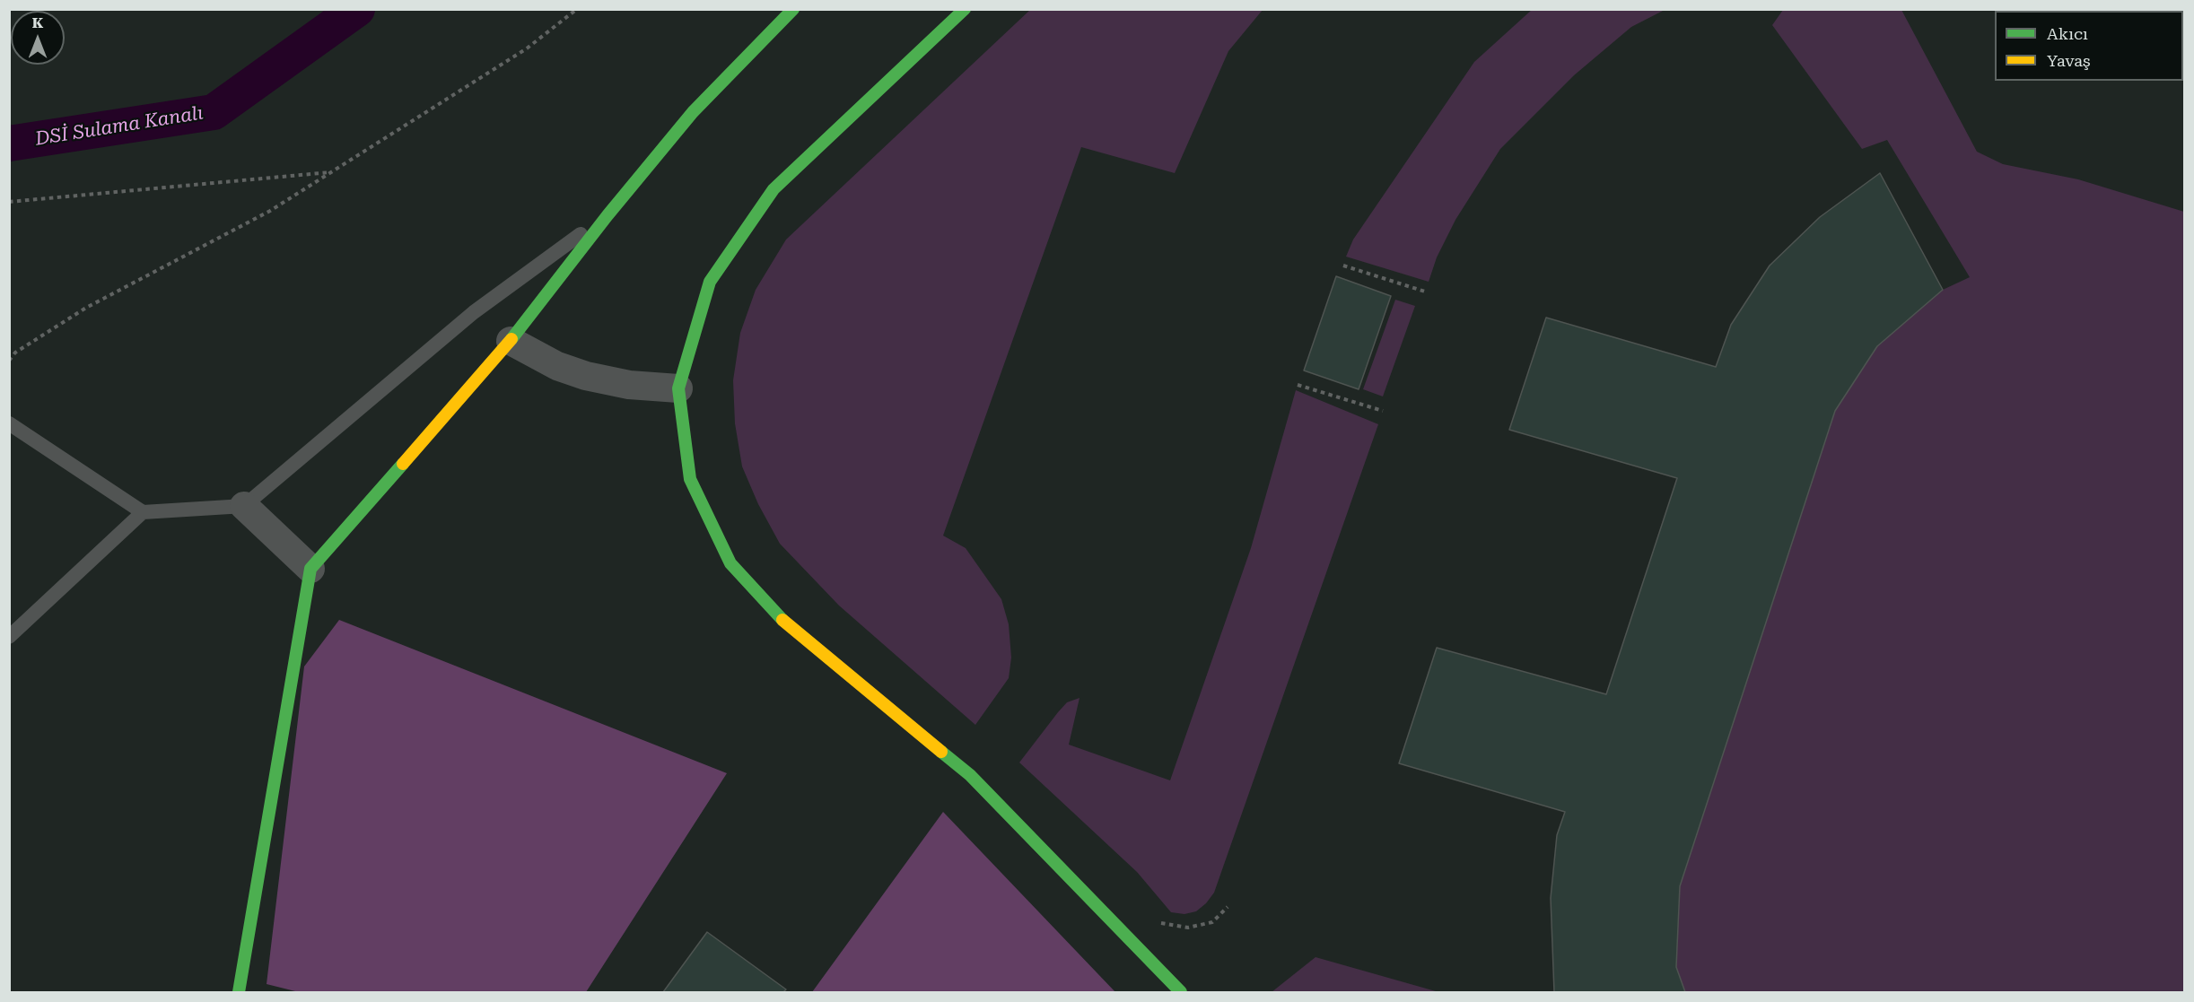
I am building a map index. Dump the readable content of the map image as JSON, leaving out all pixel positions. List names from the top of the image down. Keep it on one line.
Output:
{"water":["DSİ Sulama Kanalı"],"legend":["Akıcı","Yavaş"],"north":"top"}
